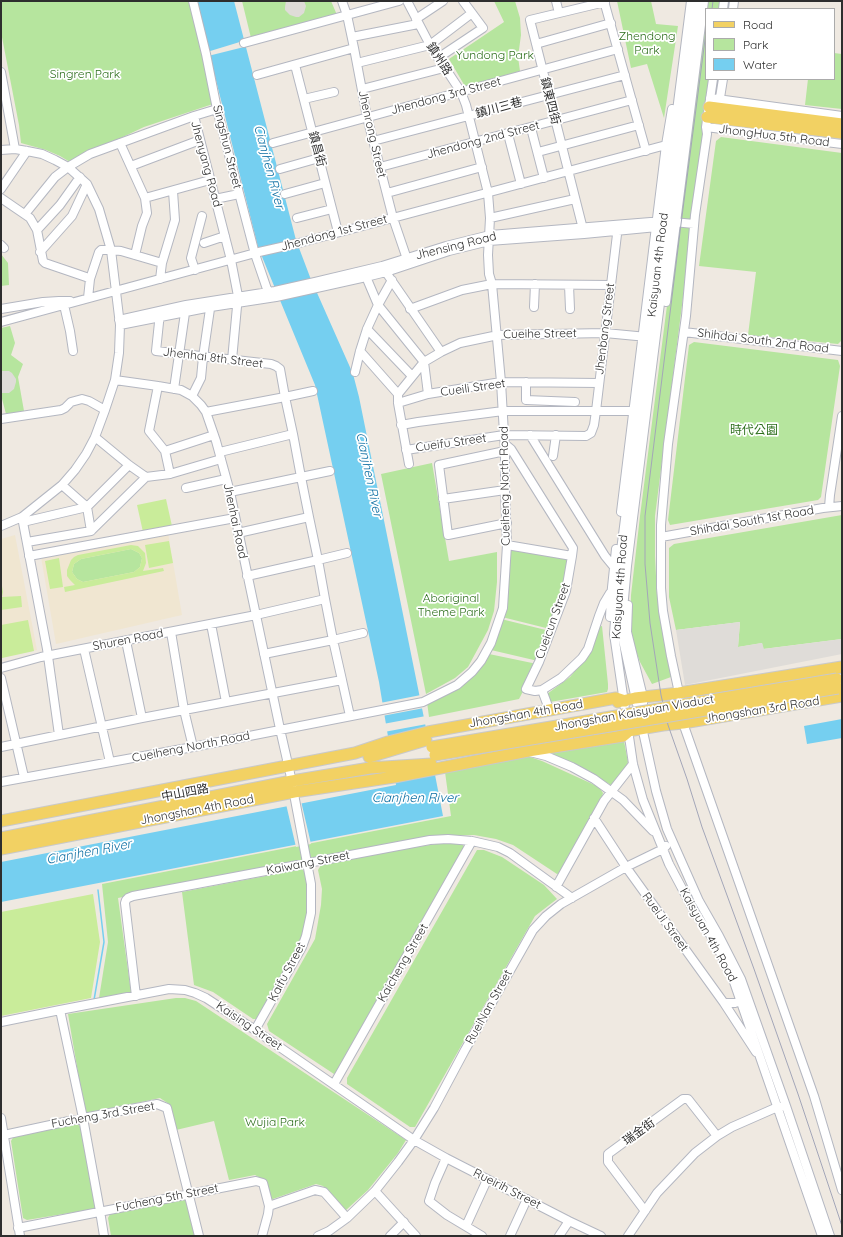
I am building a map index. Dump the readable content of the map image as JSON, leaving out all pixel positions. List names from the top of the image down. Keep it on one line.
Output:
{"streets":{"main road":["JhongHua 5th Road","Jhongshan 3rd Road","Jhongshan Kaisyuan Viaduct","Jhongshan 4th Road","中山四路"],"street":["鎮州路","Jhendong 3rd Street","鎮東四街","鎮川三巷","Jhenrong Street","Jhendong 2nd Street","Singshun Street","鎮昌街","Jhenyang Road","Jhendong 1st Street","Jhensing Road","Kaisyuan 4th Road","Jhenbang Street","Cueihe Street","Shihdai South 2nd Road","Jhenhai 8th Street","Cueili Street","Cueifu Street","Cueiheng North Road","Jhenhai Road","Shihdai South 1st Road","Cueicun Street","Shuren Road","Kaiwang Street","RueiJi Street","Kaicheng Street","Kaifu Street","RueiNan Street","Kaising Street","Fucheng 3rd Street","瑞金街","Rueirih Street","Fucheng 5th Street"]},"crossings":[["鎮州路","Jhendong 3rd Street"],["鎮州路","鎮川三巷"],["鎮州路","Jhendong 2nd Street"],["鎮州路","Jhendong 1st Street"],["鎮州路","Jhensing Road"],["鎮州路","Cueiheng North Road"],["Jhendong 3rd Street","鎮東四街"],["Jhendong 3rd Street","Jhenrong Street"],["Jhendong 3rd Street","鎮昌街"],["鎮東四街","鎮川三巷"],["鎮東四街","Jhendong 2nd Street"],["鎮東四街","Jhendong 1st Street"],["鎮東四街","Jhensing Road"],["鎮川三巷","Jhenrong Street"],["Jhenrong Street","Jhendong 2nd Street"],["Jhenrong Street","Jhendong 1st Street"],["Jhenrong Street","Jhensing Road"],["Singshun Street","Jhendong 1st Street"],["Singshun Street","Jhensing Road"],["鎮昌街","Jhendong 1st Street"],["Jhenyang Road","Jhendong 1st Street"],["Jhenyang Road","Jhenhai 8th Street"],["Jhendong 1st Street","Kaisyuan 4th Road"],["Jhensing Road","Kaisyuan 4th Road"],["Jhensing Road","Jhenbang Street"],["Jhensing Road","Cueiheng North Road"],["Kaisyuan 4th Road","Cueihe Street"],["Kaisyuan 4th Road","Jhongshan 4th Road"],["Kaisyuan 4th Road","RueiNan Street"],["Jhenbang Street","Cueihe Street"],["Jhenbang Street","Cueili Street"],["Jhenbang Street","Cueifu Street"],["Cueihe Street","Cueiheng North Road"],["Jhenhai 8th Street","Cueiheng North Road"],["Jhenhai 8th Street","Shuren Road"],["Cueili Street","Cueiheng North Road"],["Cueifu Street","Cueiheng North Road"],["Cueiheng North Road","Jhenhai Road"],["Jhenhai Road","Shuren Road"],["Jhenhai Road","Jhongshan 4th Road"],["Jhenhai Road","中山四路"],["Jhenhai Road","Kaifu Street"],["Cueicun Street","Jhongshan 4th Road"],["Jhongshan 3rd Road","Jhongshan Kaisyuan Viaduct"],["Jhongshan Kaisyuan Viaduct","Jhongshan 4th Road"],["Jhongshan 4th Road","中山四路"],["Jhongshan 4th Road","Kaifu Street"],["中山四路","Kaifu Street"],["Kaiwang Street","Kaicheng Street"],["Kaiwang Street","Kaifu Street"],["Kaiwang Street","RueiNan Street"],["Kaiwang Street","Kaising Street"],["RueiJi Street","RueiNan Street"],["Kaicheng Street","Kaising Street"],["Kaifu Street","Kaising Street"],["RueiNan Street","Kaising Street"],["RueiNan Street","Rueirih Street"],["Kaising Street","Rueirih Street"],["Fucheng 3rd Street","Fucheng 5th Street"]],"water":["Cianjhen River"],"parks":["Zhendong Park","Yundong Park","Singren Park","時代公園","Aboriginal Theme Park","Wujia Park"],"legend":["Road","Park","Water"]}
